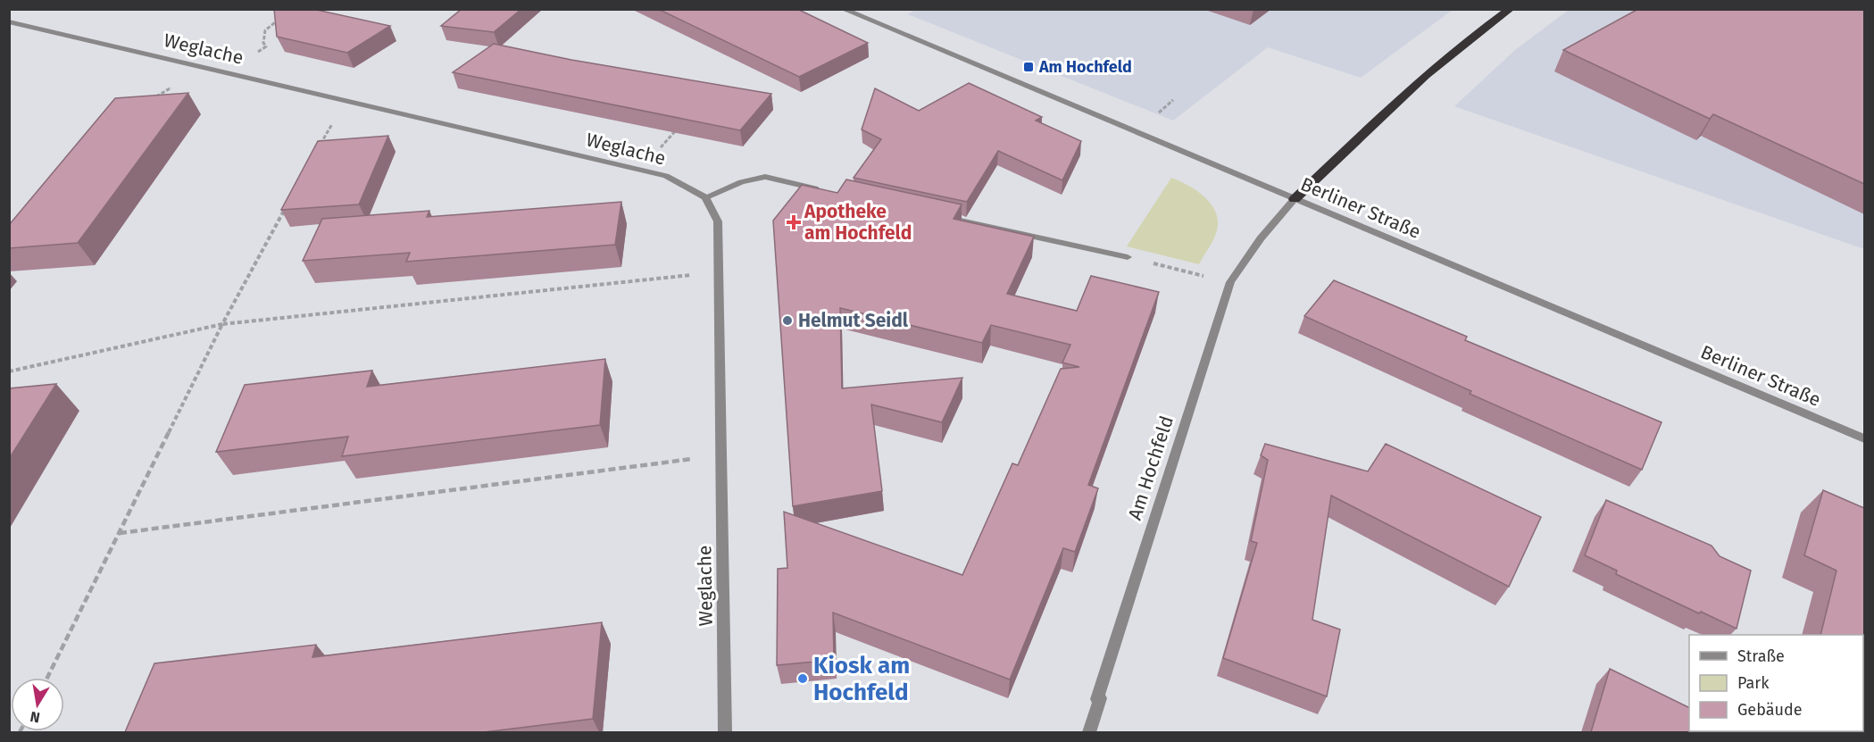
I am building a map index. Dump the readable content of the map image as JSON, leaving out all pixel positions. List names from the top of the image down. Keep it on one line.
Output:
{"streets":{"street":["Weglache","Berliner Straße","Am Hochfeld"]},"crossings":[["Berliner Straße","Am Hochfeld"]],"places":{"transit":["Am Hochfeld"],"health":["Apotheke am Hochfeld"],"other":["Helmut Seidl","Kiosk am Hochfeld"]},"legend":["Straße","Park","Gebäude"],"north":"bottom"}
